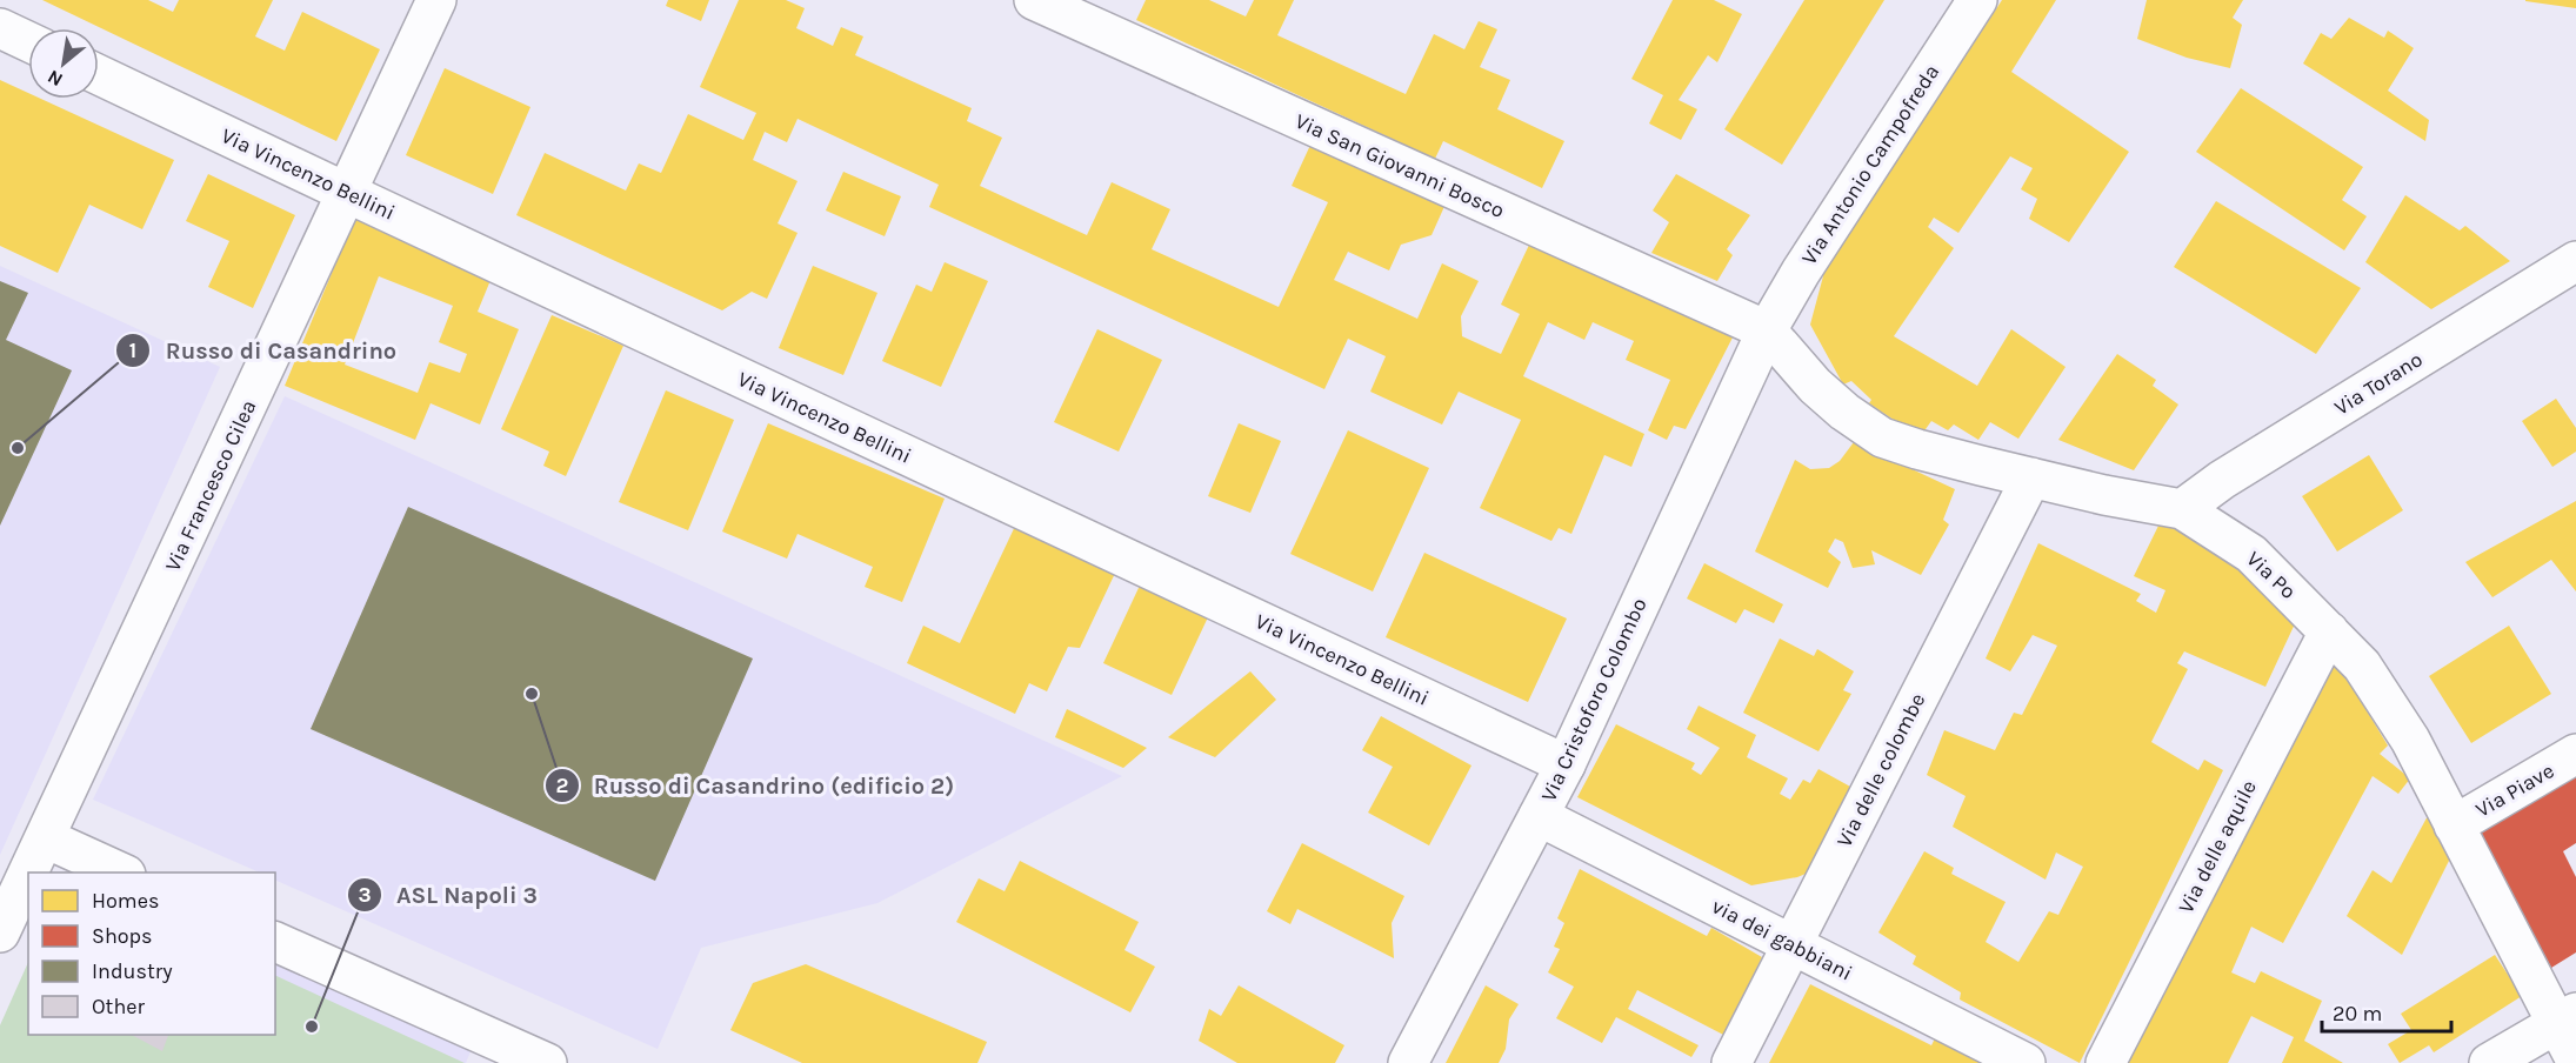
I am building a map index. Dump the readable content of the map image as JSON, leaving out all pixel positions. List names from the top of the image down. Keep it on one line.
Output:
{"streets":{"street":["Via Antonio Campofreda","Via San Giovanni Bosco","Via Vincenzo Bellini","Via Torano","Via Francesco Cilea","Via Po","Via Cristoforo Colombo","Via delle colombe","Via Piave","Via delle aquile","via dei gabbiani"]},"crossings":[["Via Antonio Campofreda","Via San Giovanni Bosco"],["Via Antonio Campofreda","Via Po"],["Via Antonio Campofreda","Via Cristoforo Colombo"],["Via San Giovanni Bosco","Via Po"],["Via San Giovanni Bosco","Via Cristoforo Colombo"],["Via Vincenzo Bellini","Via Francesco Cilea"],["Via Vincenzo Bellini","Via Cristoforo Colombo"],["Via Torano","Via Po"],["Via Po","Via Cristoforo Colombo"],["Via Po","Via delle colombe"],["Via Po","Via Piave"],["Via Po","Via delle aquile"],["Via Cristoforo Colombo","via dei gabbiani"],["Via delle colombe","via dei gabbiani"]],"places":["Russo di Casandrino","Russo di Casandrino (edificio 2)","ASL Napoli 3"],"legend":["Homes","Shops","Industry","Other"],"scale_bar":"20 m","north":"bottom left"}
